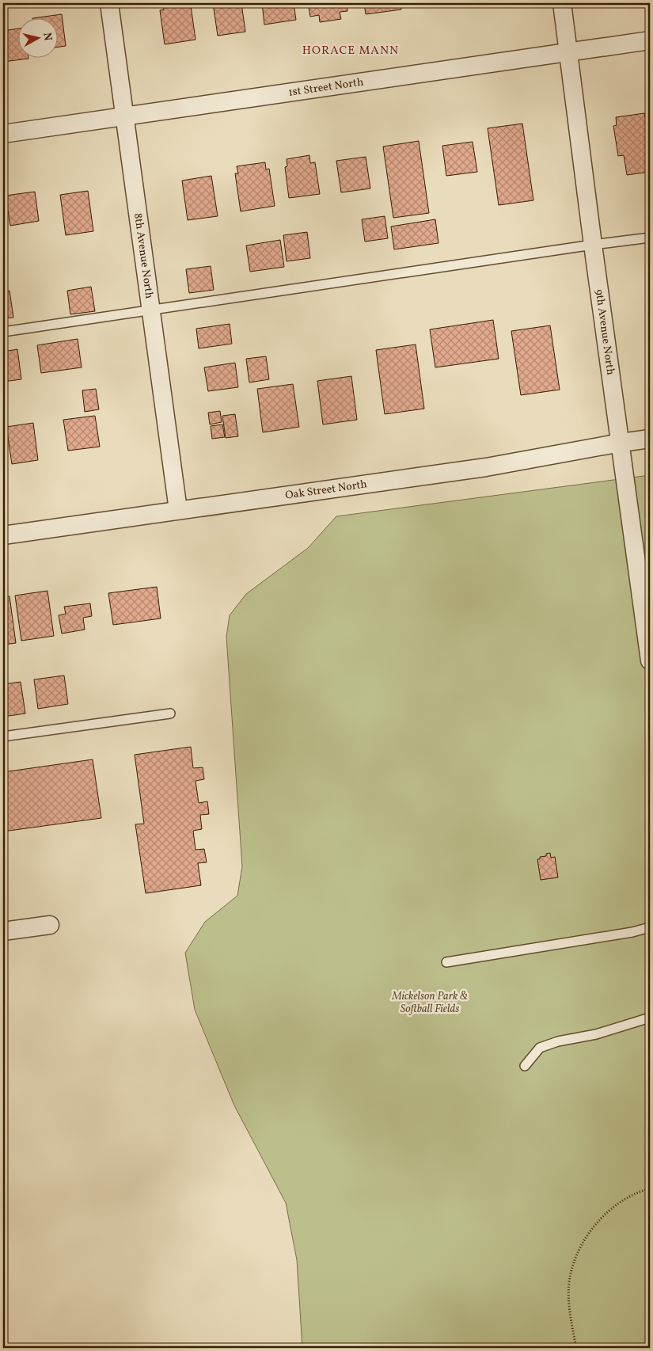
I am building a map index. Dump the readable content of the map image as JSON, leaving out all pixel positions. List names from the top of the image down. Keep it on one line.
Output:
{"streets":{"street":["1st Street North","8th Avenue North","9th Avenue North","Oak Street North"]},"crossings":[["1st Street North","8th Avenue North"],["1st Street North","9th Avenue North"],["8th Avenue North","Oak Street North"],["9th Avenue North","Oak Street North"]],"districts":["HORACE MANN"],"parks":["Mickelson Park & Softball Fields"],"north":"right"}
